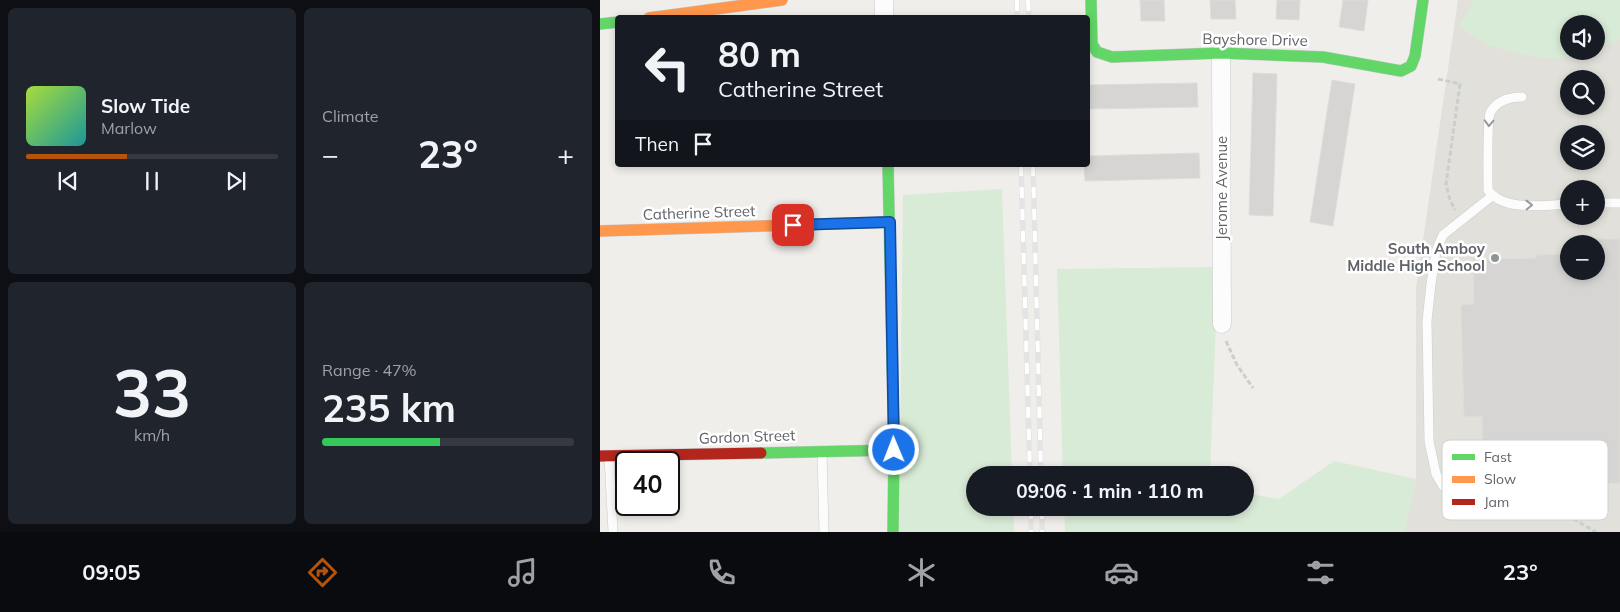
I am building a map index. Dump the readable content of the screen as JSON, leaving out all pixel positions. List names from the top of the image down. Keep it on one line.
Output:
{"streets":{"street":["Bayshore Drive","Jerome Avenue","Catherine Street","Gordon Street"]},"crossings":[["Bayshore Drive","Jerome Avenue"]],"places":["South Amboy Middle High School"],"legend":["Fast","Slow","Jam"],"page":{"tile":["Climate",["33","km/h"],["Range · 47%","235 km"]],"map_buttons":["+","−"],"turn":["80 m","Catherine Street"],"song":["Slow Tide","Marlow"],"then":"Then","heat":["−","23°","+"],"limit":"40","trip":"09:06 · 1 min · 110 m","tabs":["09:05","23°"]}}
